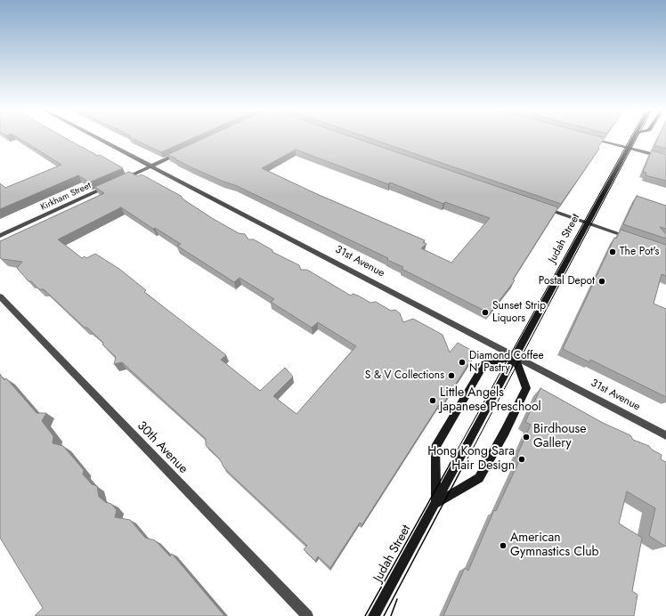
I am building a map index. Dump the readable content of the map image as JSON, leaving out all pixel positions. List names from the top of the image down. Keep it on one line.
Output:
{"streets":{"street":["Kirkham Street","Judah Street","31st Avenue","30th Avenue"]},"crossings":[["Judah Street","31st Avenue"]],"places":["The Pot's","Postal Depot","Sunset Strip Liquors","Diamond Coffee N’ Pastry","S & V Collections","Little Angels Japanese Preschool","Birdhouse Gallery","Hong Kong Sara Hair Design","American Gymnastics Club"]}
